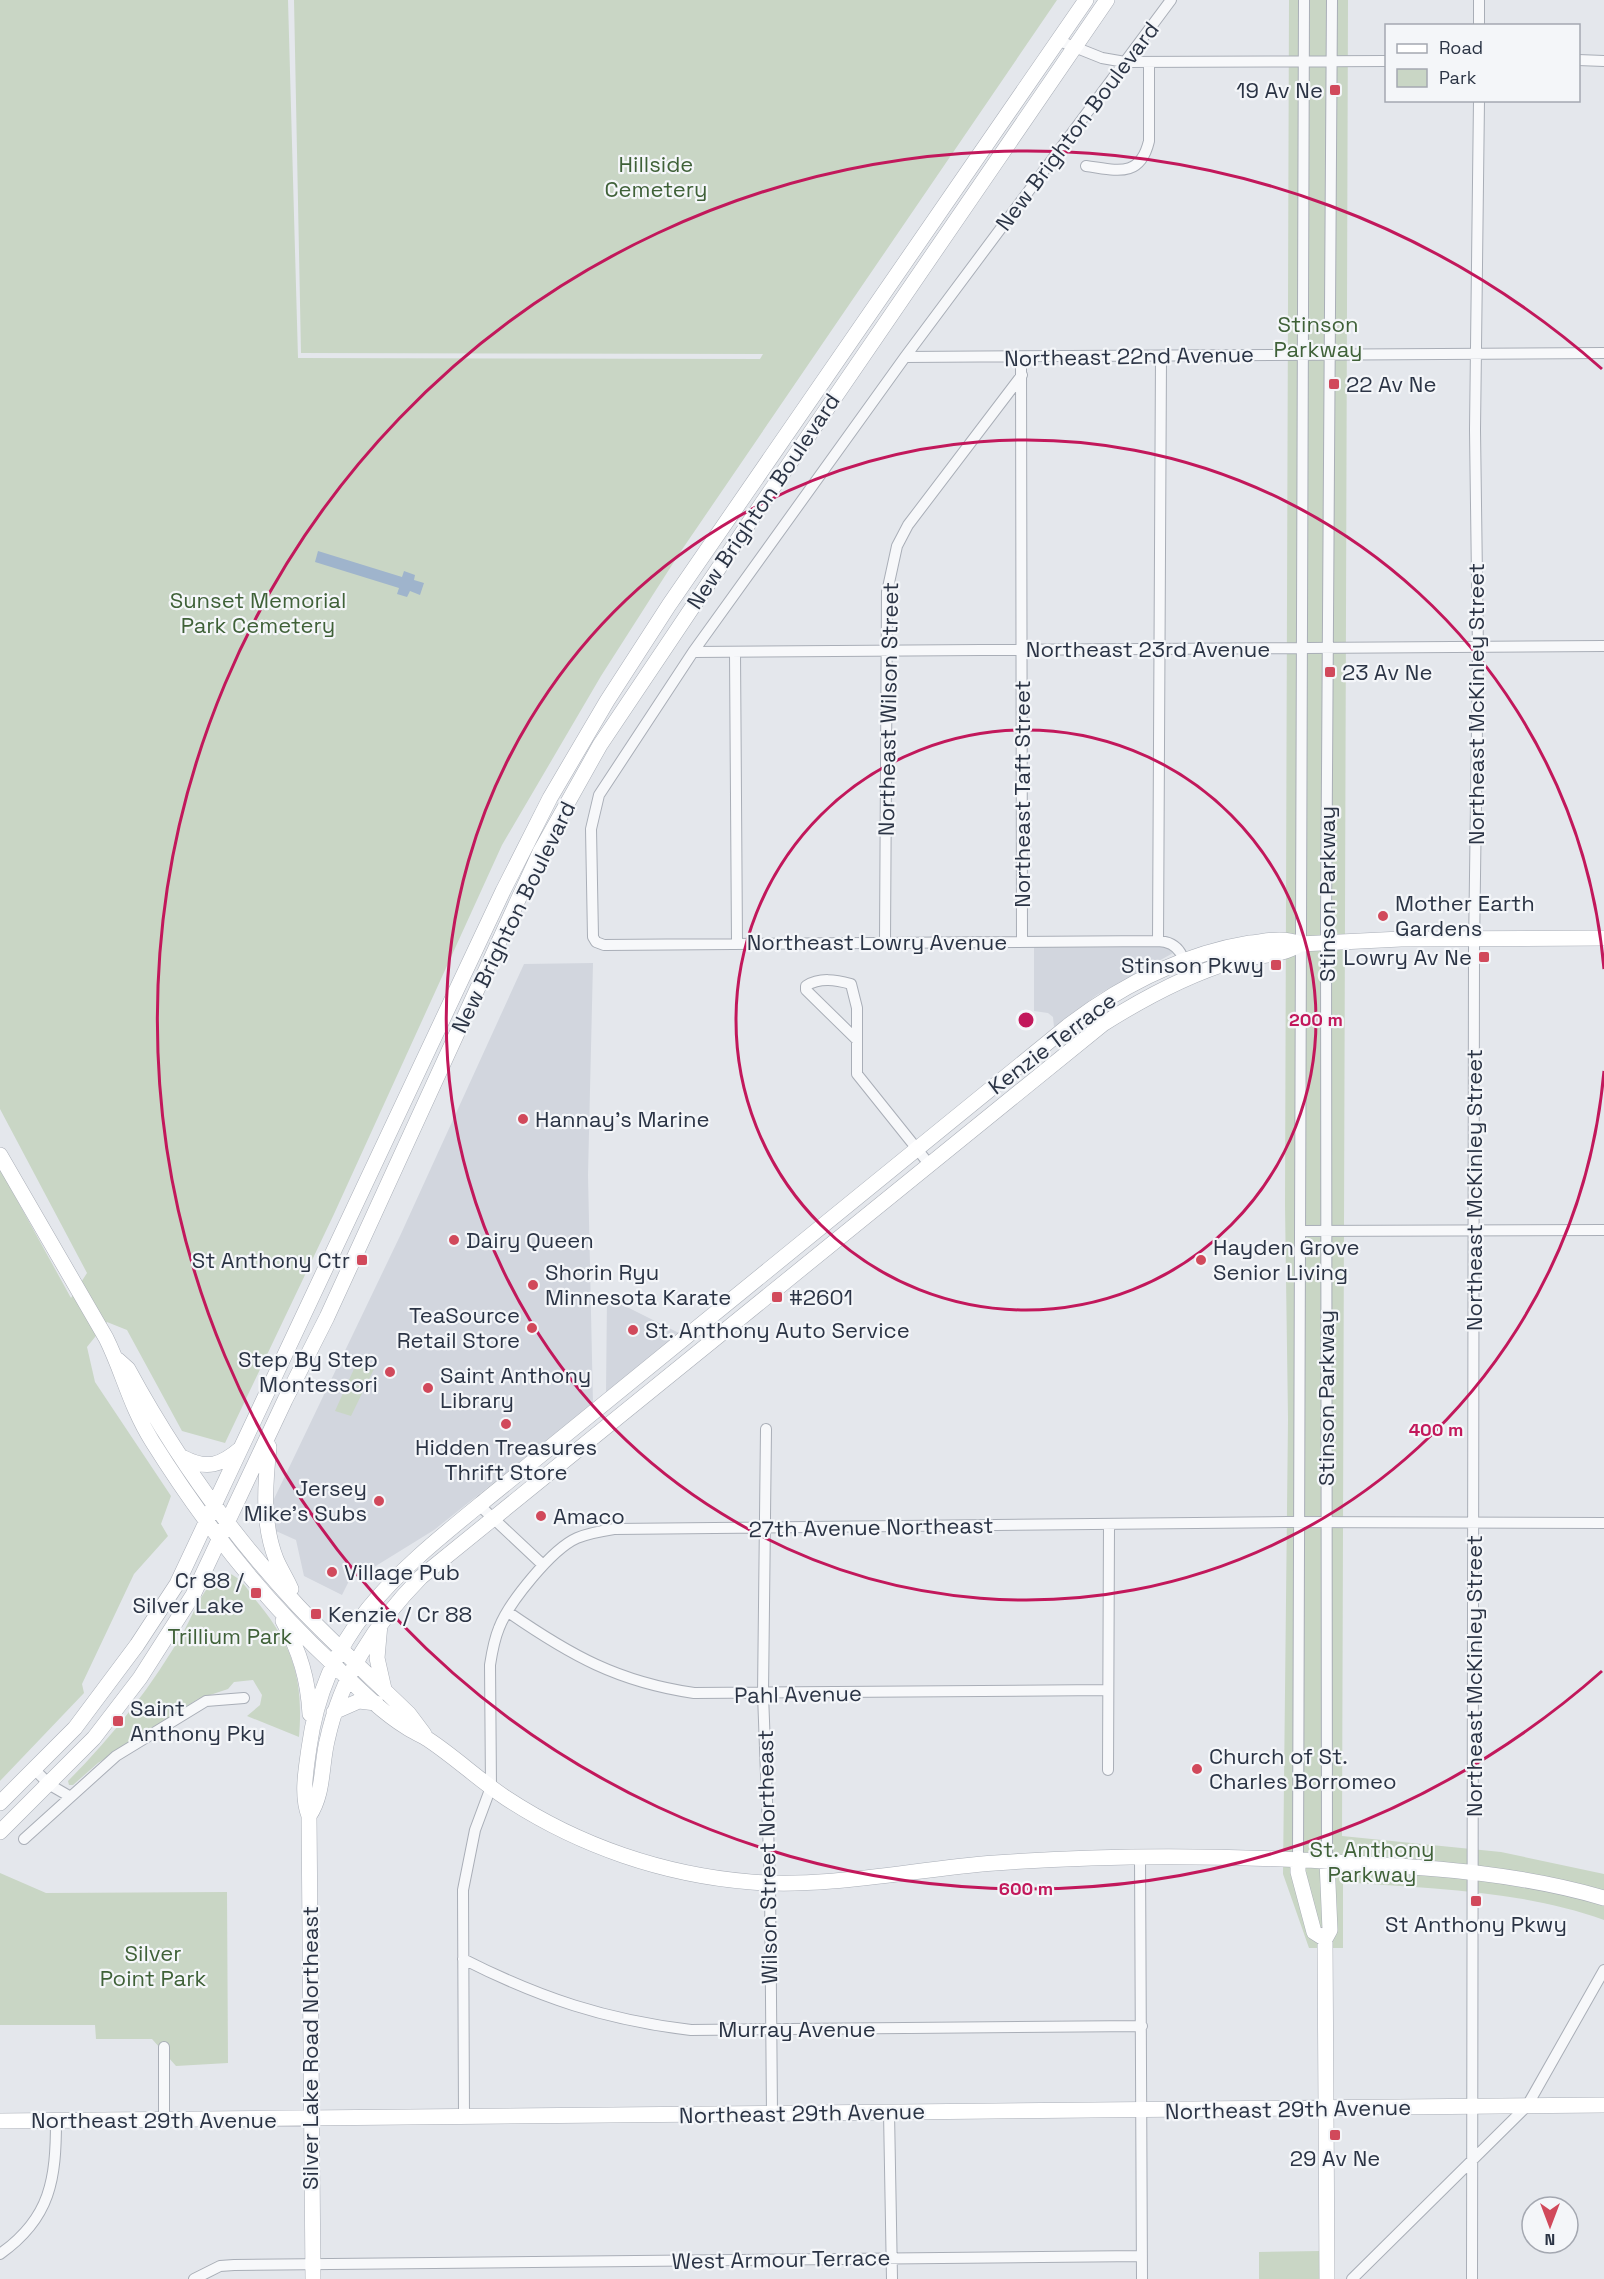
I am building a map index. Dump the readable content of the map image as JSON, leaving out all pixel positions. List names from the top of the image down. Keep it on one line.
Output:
{"streets":{"main road":["New Brighton Boulevard","Kenzie Terrace","Silver Lake Road Northeast","Northeast 29th Avenue"],"street":["Northeast 22nd Avenue","Northeast 23rd Avenue","Northeast McKinley Street","Northeast Wilson Street","Northeast Taft Street","Stinson Parkway","Northeast Lowry Avenue","27th Avenue Northeast","Pahl Avenue","Wilson Street Northeast","Murray Avenue","West Armour Terrace"]},"crossings":[["New Brighton Boulevard","Northeast 22nd Avenue"],["New Brighton Boulevard","Northeast 23rd Avenue"],["New Brighton Boulevard","Northeast Lowry Avenue"],["Northeast 22nd Avenue","Northeast McKinley Street"],["Northeast 22nd Avenue","Northeast Taft Street"],["Northeast 22nd Avenue","Stinson Parkway"],["Northeast 23rd Avenue","Northeast McKinley Street"],["Northeast 23rd Avenue","Northeast Wilson Street"],["Northeast 23rd Avenue","Northeast Taft Street"],["Northeast 23rd Avenue","Stinson Parkway"],["Northeast McKinley Street","27th Avenue Northeast"],["Northeast McKinley Street","Northeast 29th Avenue"],["Northeast Wilson Street","Northeast Taft Street"],["Northeast Wilson Street","Northeast Lowry Avenue"],["Northeast Taft Street","Northeast Lowry Avenue"],["Stinson Parkway","Kenzie Terrace"],["Stinson Parkway","27th Avenue Northeast"],["Kenzie Terrace","Silver Lake Road Northeast"],["27th Avenue Northeast","Pahl Avenue"],["27th Avenue Northeast","Wilson Street Northeast"],["Pahl Avenue","Wilson Street Northeast"],["Wilson Street Northeast","Murray Avenue"],["Wilson Street Northeast","Northeast 29th Avenue"],["Silver Lake Road Northeast","Northeast 29th Avenue"],["Silver Lake Road Northeast","West Armour Terrace"]],"parks":["Hillside Cemetery","Stinson Parkway","Sunset Memorial Park Cemetery","Trillium Park","St. Anthony Parkway","Silver Point Park"],"places":{"transit":["19 Av Ne","22 Av Ne","23 Av Ne","Lowry Av Ne","Stinson Pkwy","St Anthony Ctr","#2601","Cr 88 / Silver Lake","Kenzie / Cr 88","Saint Anthony Pky","St Anthony Pkwy","29 Av Ne"],"other":["Mother Earth Gardens","Hannay's Marine","Dairy Queen","Hayden Grove Senior Living","Shorin Ryu Minnesota Karate","TeaSource Retail Store","St. Anthony Auto Service","Step By Step Montessori","Saint Anthony Library","Hidden Treasures Thrift Store","Jersey Mike's Subs","Amaco","Village Pub","Church of St. Charles Borromeo"]},"legend":["Road","Park"],"north":"bottom","rings":["200 m","400 m","600 m"]}
